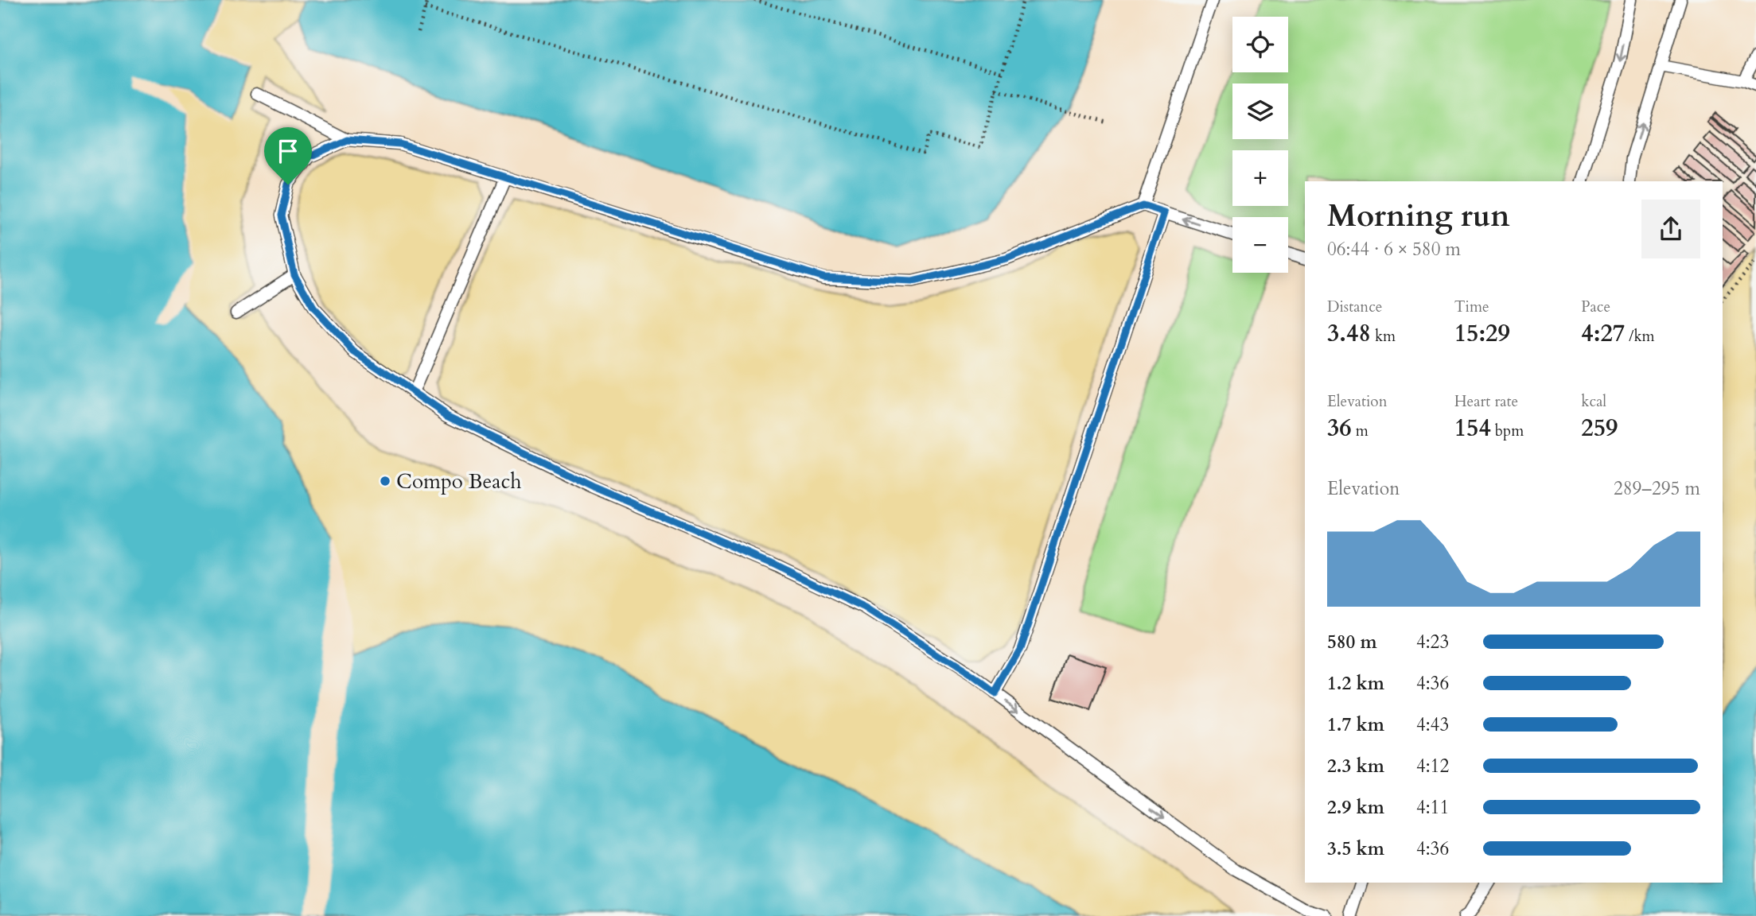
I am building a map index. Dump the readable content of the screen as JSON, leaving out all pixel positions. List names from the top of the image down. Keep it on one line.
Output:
{"places":["Compo Beach"],"page":{"map_buttons":["+","−"],"heading":["Morning run","06:44 · 6 × 580 m"],"stats":[["Distance","3.48 km"],["Time","15:29"],["Pace","4:27 /km"],["Elevation","36 m"],["Heart rate","154 bpm"],["kcal","259"]],"chart":["Elevation","289–295 m"],"list":[{"name":"580 m","note":"4:23"},{"name":"1.2 km","note":"4:36"},{"name":"1.7 km","note":"4:43"},{"name":"2.3 km","note":"4:12"},{"name":"2.9 km","note":"4:11"},{"name":"3.5 km","note":"4:36"}]}}
